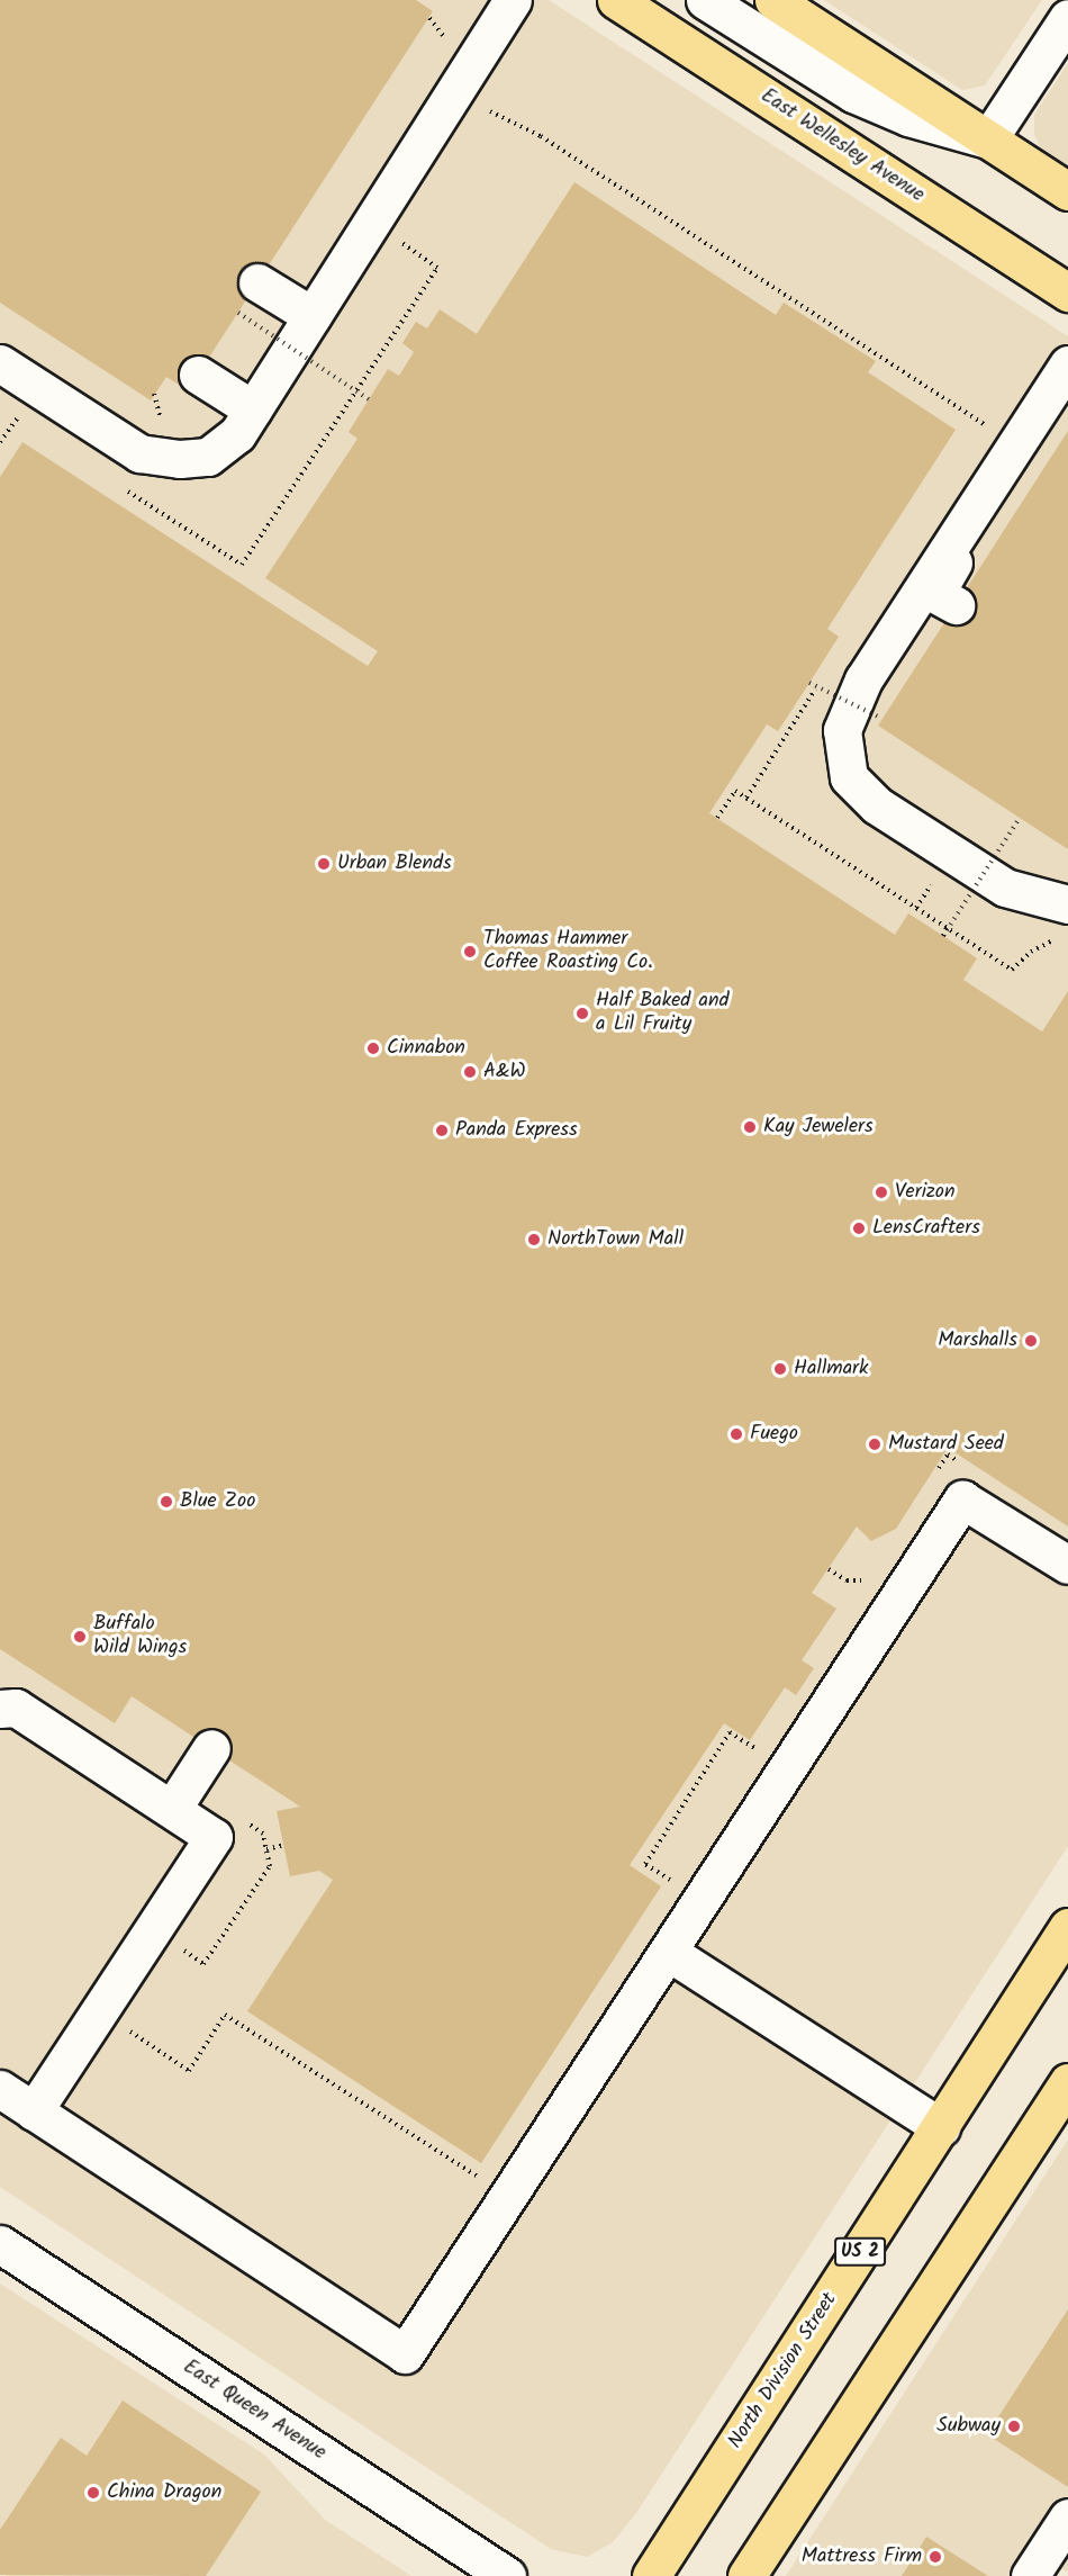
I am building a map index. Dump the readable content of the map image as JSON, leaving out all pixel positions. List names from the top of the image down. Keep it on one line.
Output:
{"streets":{"main road":["East Wellesley Avenue","US 2","North Division Street"],"street":["East Queen Avenue"]},"places":["Urban Blends","Thomas Hammer Coffee Roasting Co.","Half Baked and a Lil Fruity","Cinnabon","A&W","Kay Jewelers","Panda Express","Verizon","LensCrafters","NorthTown Mall","Marshalls","Hallmark","Fuego","Mustard Seed","Blue Zoo","Buffalo Wild Wings","Subway","China Dragon","Mattress Firm"]}
